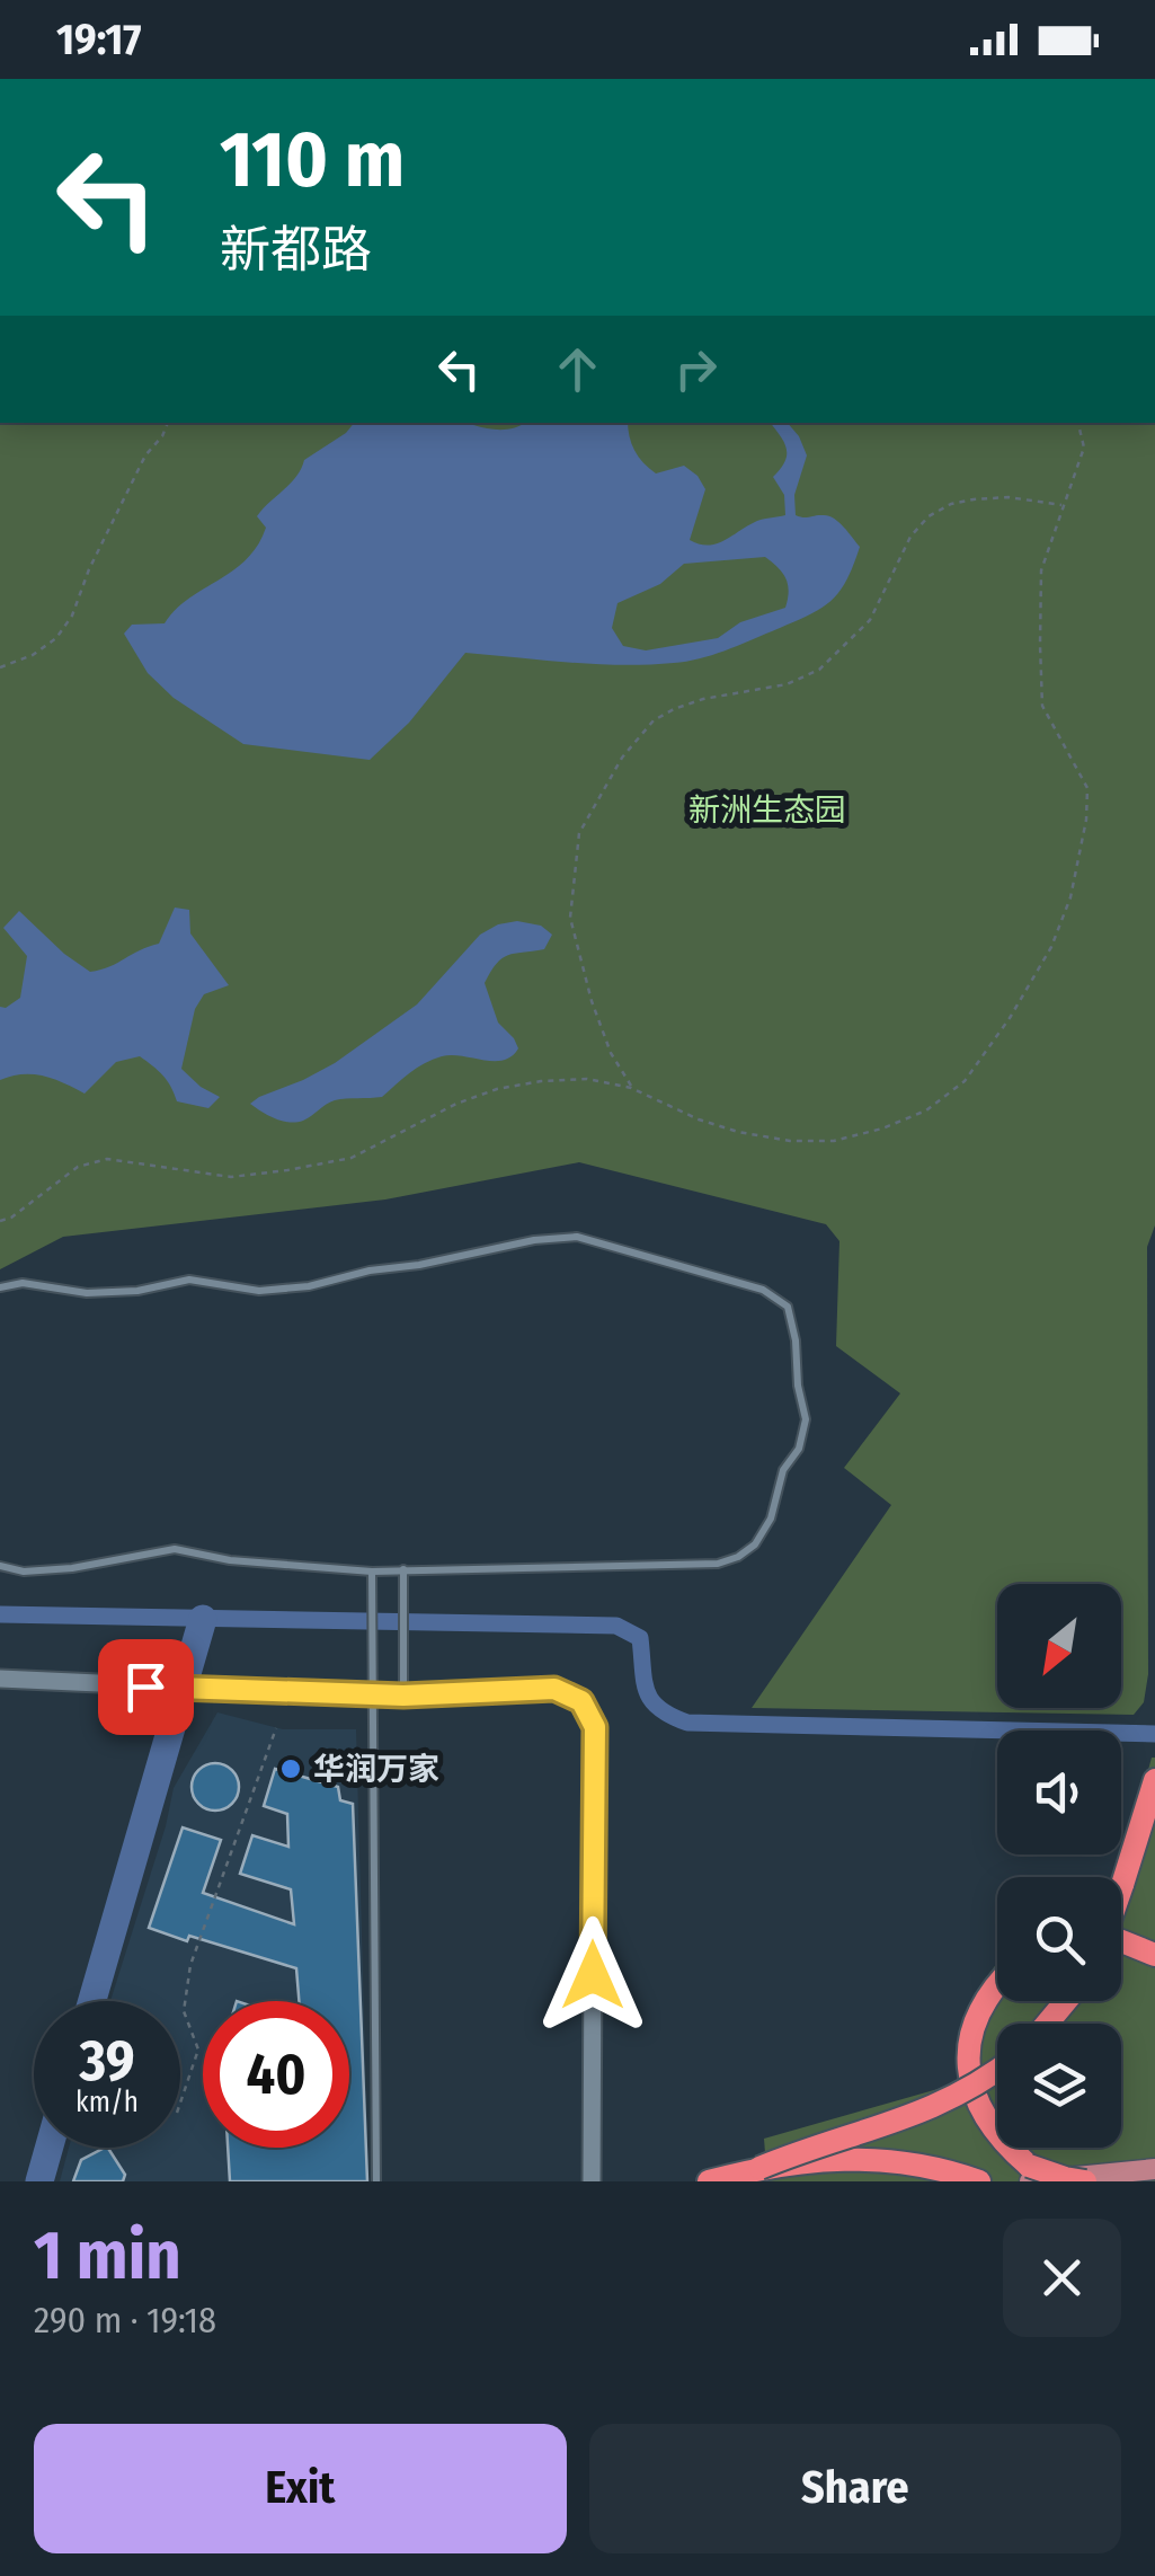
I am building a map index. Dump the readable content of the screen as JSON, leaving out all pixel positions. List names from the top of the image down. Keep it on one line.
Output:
{"parks":["新洲生态园"],"places":["华润万家"],"north":"bottom left","page":{"status":"19:17","turn":["110 m","新都路"],"speed":"39 km/h","limit":"40","heading":["1 min","290 m · 19:18"],"buttons":["Exit","Share"]}}
